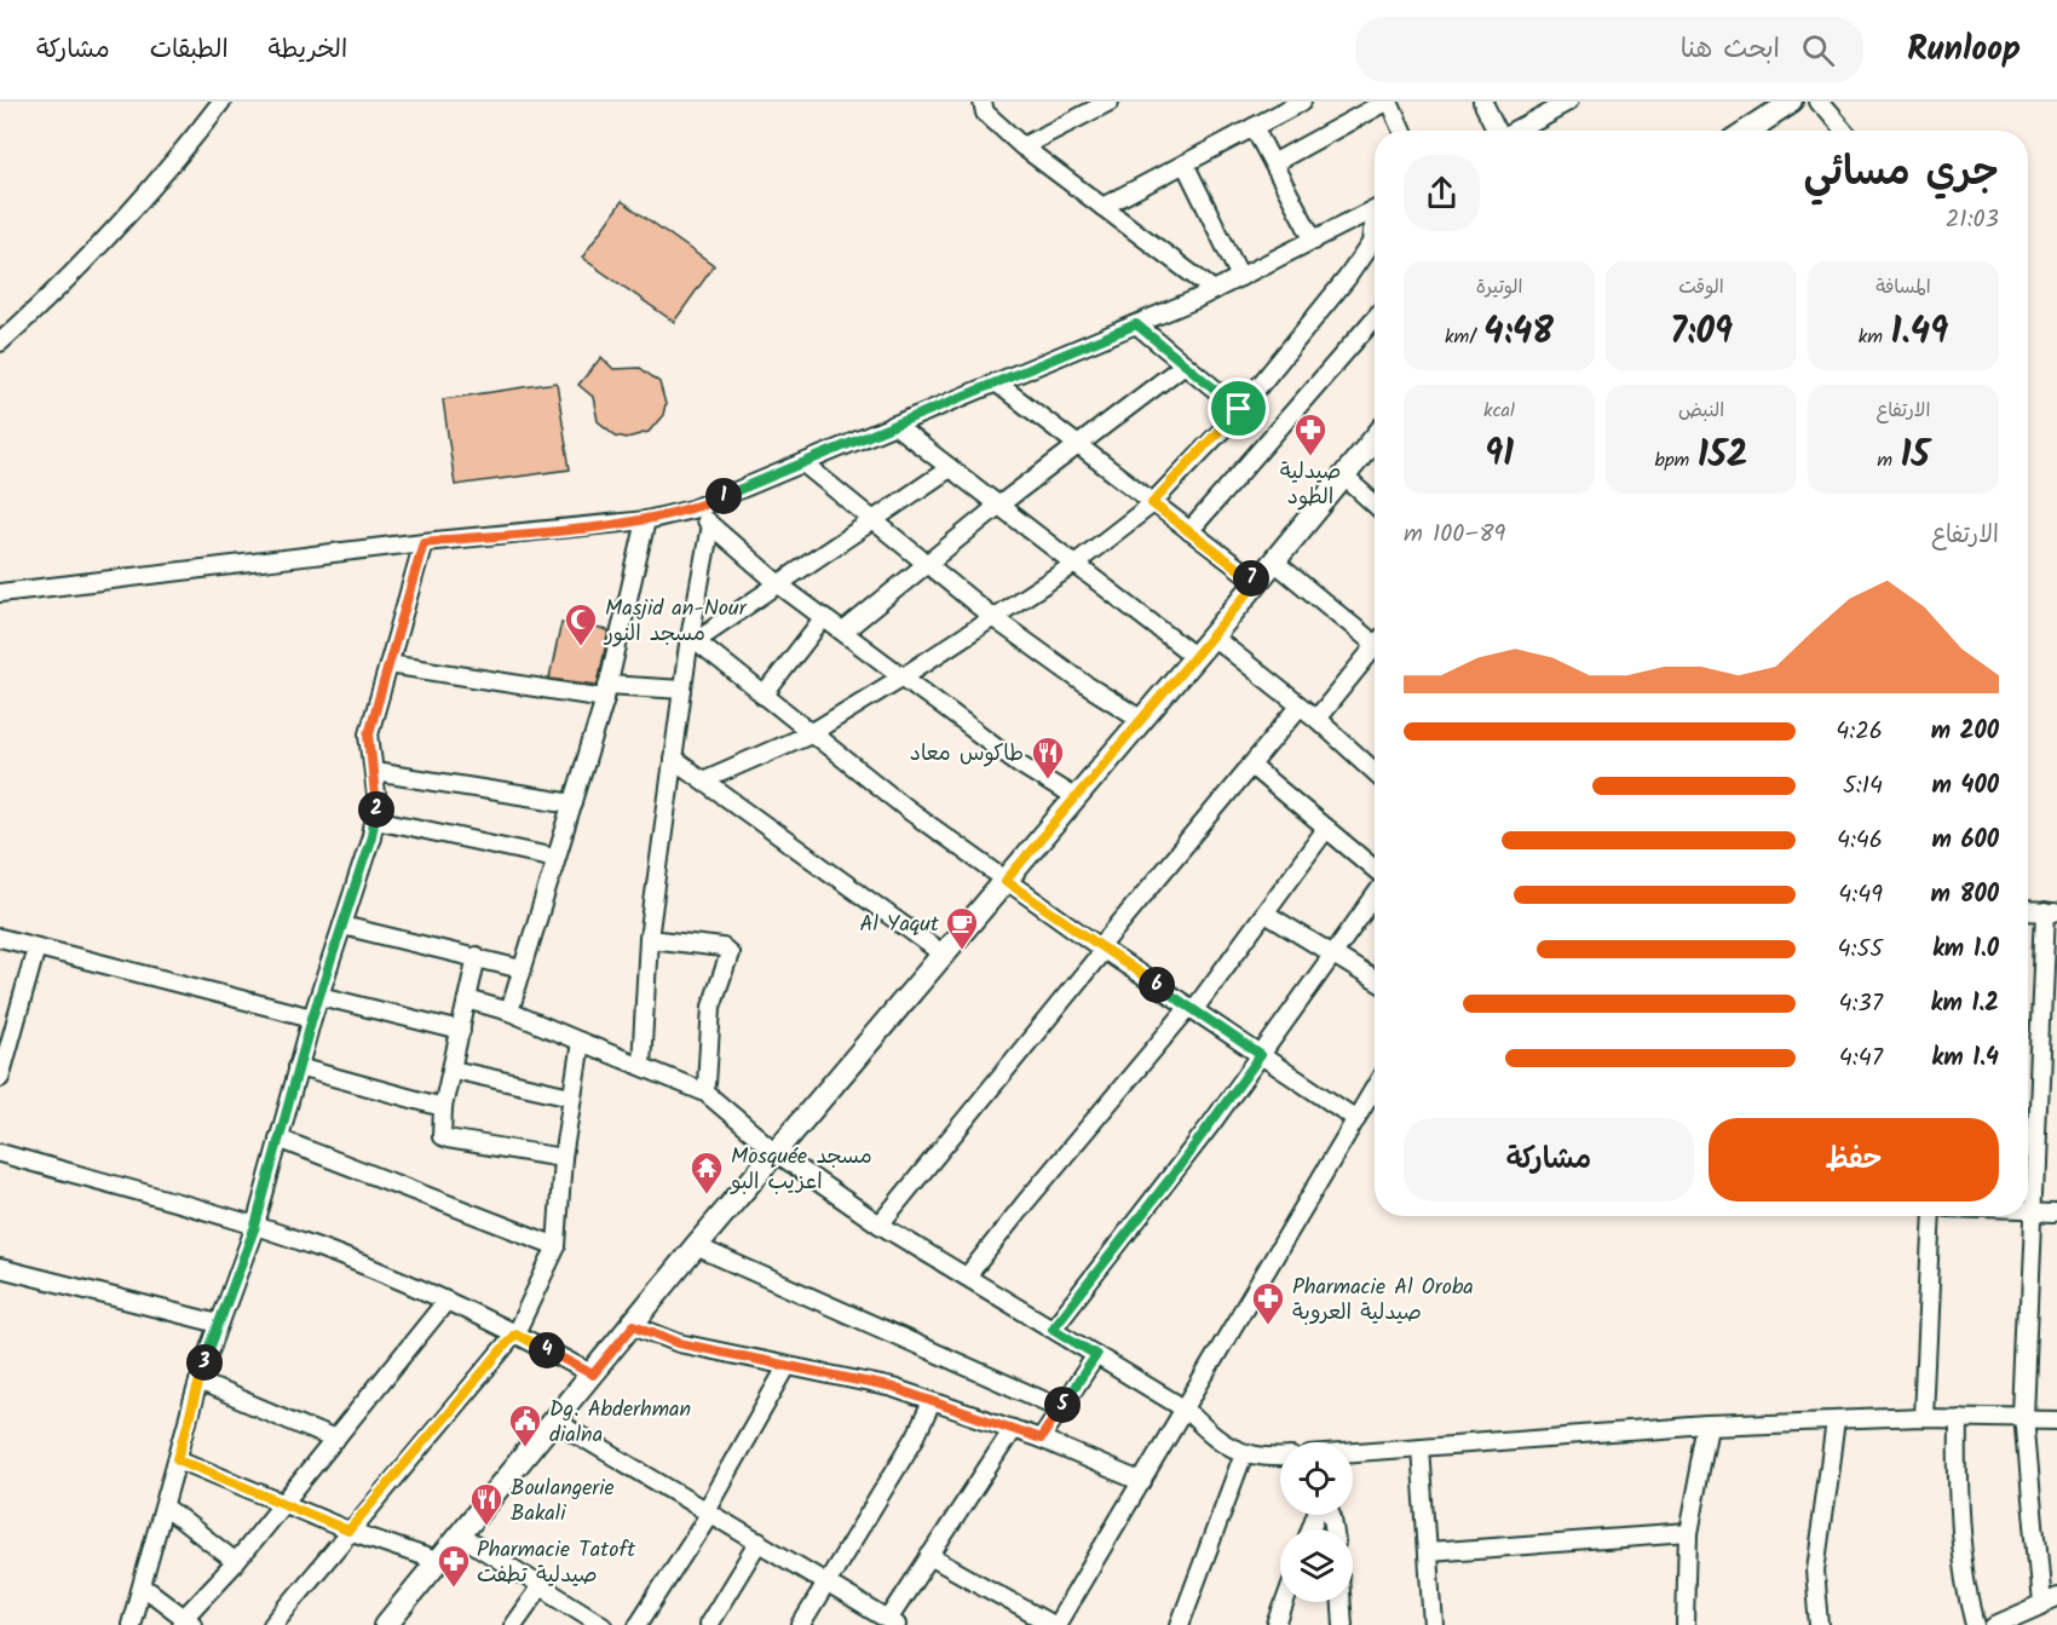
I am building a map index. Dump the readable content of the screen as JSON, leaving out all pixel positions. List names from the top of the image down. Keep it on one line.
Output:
{"places":{"pharmacy":["صيدلية الطود","Pharmacie Al Oroba صيدلية العروبة","Pharmacie Tatoft صيدلية تطفت"],"mosque":["Masjid an-Nour مسجد النور"],"restaurant":["طاكوس معاد","Boulangerie Bakali"],"cafe":["Al Yaqut"],"temple":["Mosquée مسجد اعزيب البو"],"public building":["Dg. Abderhman dialna"]},"page":{"header":"Runloop","search":"ابحث هنا","nav":["الخريطة","الطبقات","مشاركة"],"heading":["جري مسائي","21:03"],"stats":[["المسافة","1.49 km"],["الوقت","7:09"],["الوتيرة","4:48 /km"],["الارتفاع","15 m"],["النبض","152 bpm"],["kcal","91"]],"pins":["1","7","2","6","4","3","5"],"chart":["الارتفاع","89–100 m"],"list":[{"name":"200 m","note":"4:26"},{"name":"400 m","note":"5:14"},{"name":"600 m","note":"4:46"},{"name":"800 m","note":"4:49"},{"name":"1.0 km","note":"4:55"},{"name":"1.2 km","note":"4:37"},{"name":"1.4 km","note":"4:47"}],"buttons":["حفظ","مشاركة"]}}
